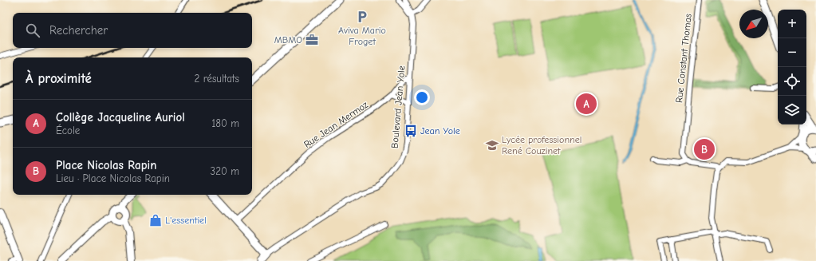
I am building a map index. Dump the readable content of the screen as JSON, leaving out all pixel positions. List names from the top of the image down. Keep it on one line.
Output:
{"streets":{"main road":["Boulevard Jean Yole"],"street":["Rue Constant Thomas","Rue Jean Mermoz"]},"crossings":[["Boulevard Jean Yole","Rue Jean Mermoz"]],"places":{"parking":["Aviva Mario Froget"],"office":["MBMO"],"bus stop":["Jean Yole"],"school or university":["Lycée professionnel René Couzinet"],"shop":["L'essentiel"]},"north":"bottom left","page":{"map_buttons":["+","−"],"search":"Rechercher","heading":["À proximité","2 résultats"],"pins":["A","B"],"list":[{"mark":"A","name":"Collège Jacqueline Auriol","note":"École","value":"180 m"},{"mark":"B","name":"Place Nicolas Rapin","note":"Lieu · Place Nicolas Rapin","value":"320 m"}]}}
